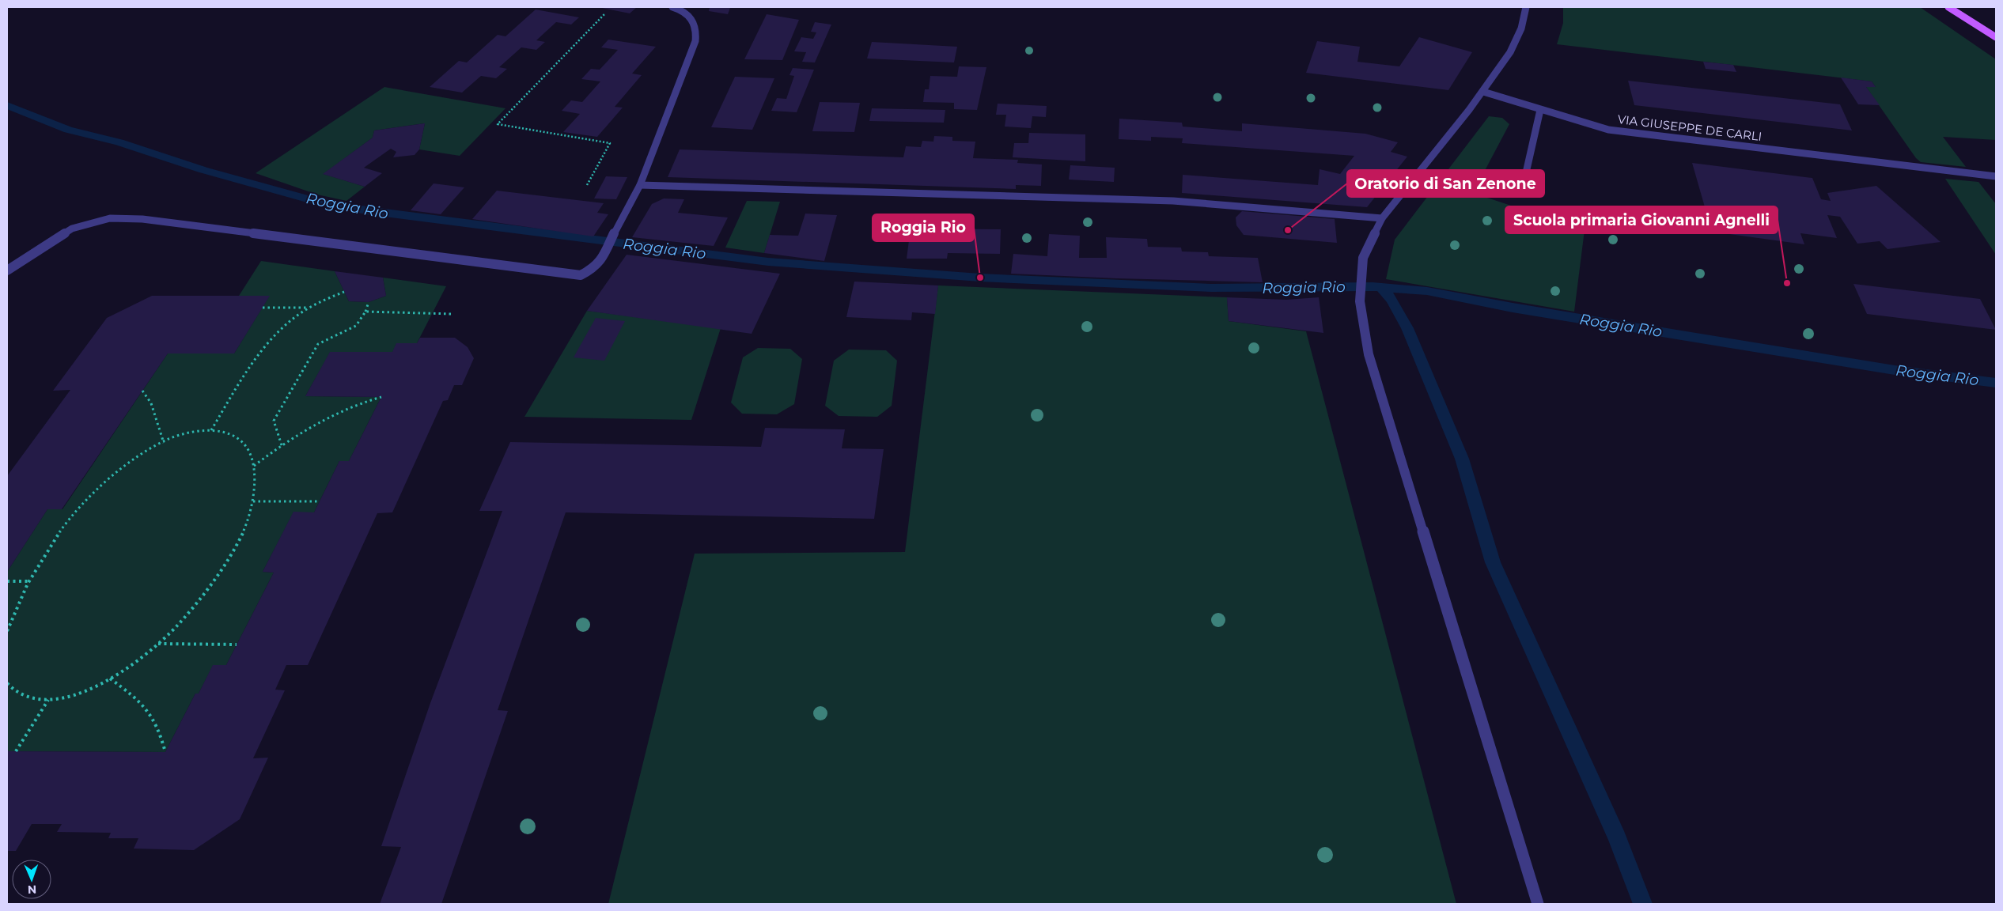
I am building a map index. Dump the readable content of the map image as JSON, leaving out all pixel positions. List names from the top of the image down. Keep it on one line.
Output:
{"streets":{"street":["VIA GIUSEPPE DE CARLI"]},"water":["Roggia Rio"],"places":["Oratorio di San Zenone","Roggia Rio","Scuola primaria Giovanni Agnelli"],"north":"bottom"}
